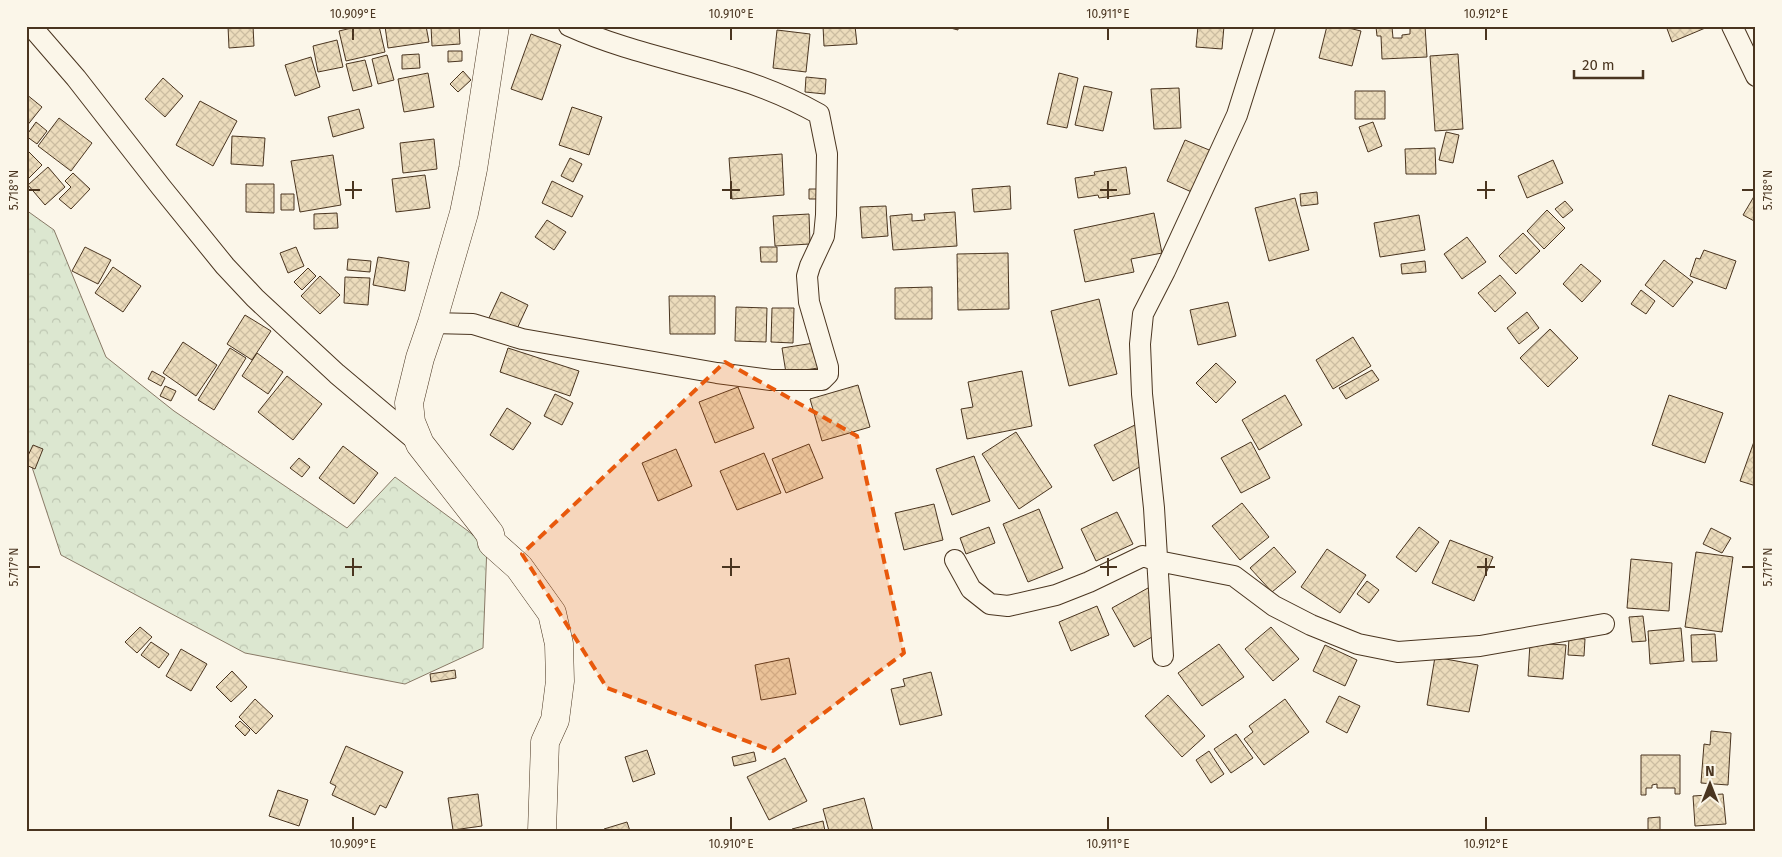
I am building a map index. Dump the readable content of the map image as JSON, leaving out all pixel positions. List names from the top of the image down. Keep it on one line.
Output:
{"scale_bar":"20 m","north":"top","coordinates":["10.909°E","10.910°E","10.911°E","10.912°E","5.718°N","5.717°N"]}
